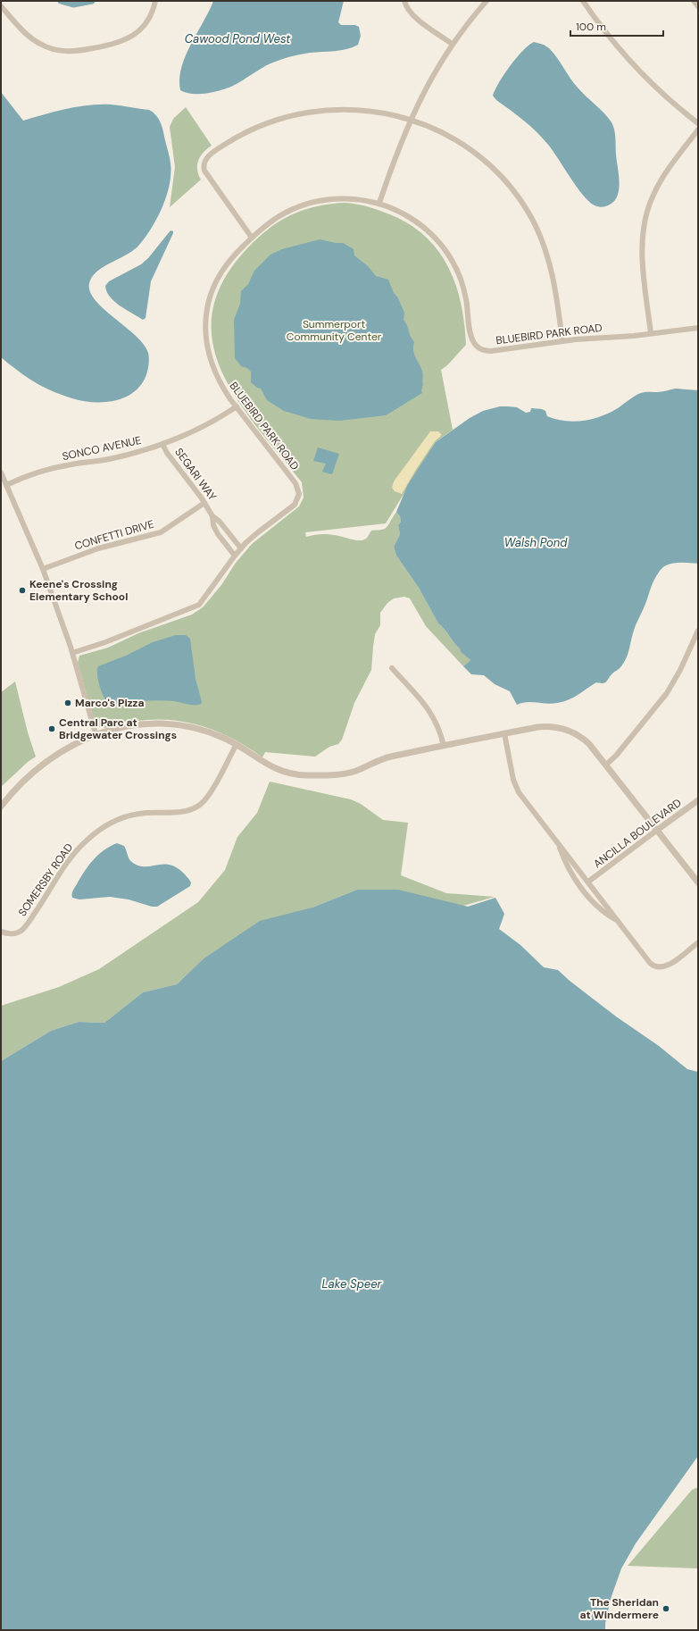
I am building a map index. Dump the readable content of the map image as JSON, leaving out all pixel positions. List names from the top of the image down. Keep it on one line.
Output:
{"streets":{"street":["BLUEBIRD PARK ROAD","SONCO AVENUE","SEGARI WAY","CONFETTI DRIVE","ANCILLA BOULEVARD","SOMERSBY ROAD"]},"crossings":[["BLUEBIRD PARK ROAD","SONCO AVENUE"],["BLUEBIRD PARK ROAD","SEGARI WAY"],["SONCO AVENUE","SEGARI WAY"],["SEGARI WAY","CONFETTI DRIVE"]],"water":["Cawood Pond West","Walsh Pond","Lake Speer"],"parks":["Summerport Community Center"],"places":["Keene's Crossing Elementary School","Marco's Pizza","Central Parc at Bridgewater Crossings","The Sheridan at Windermere"],"scale_bar":"100 m"}
